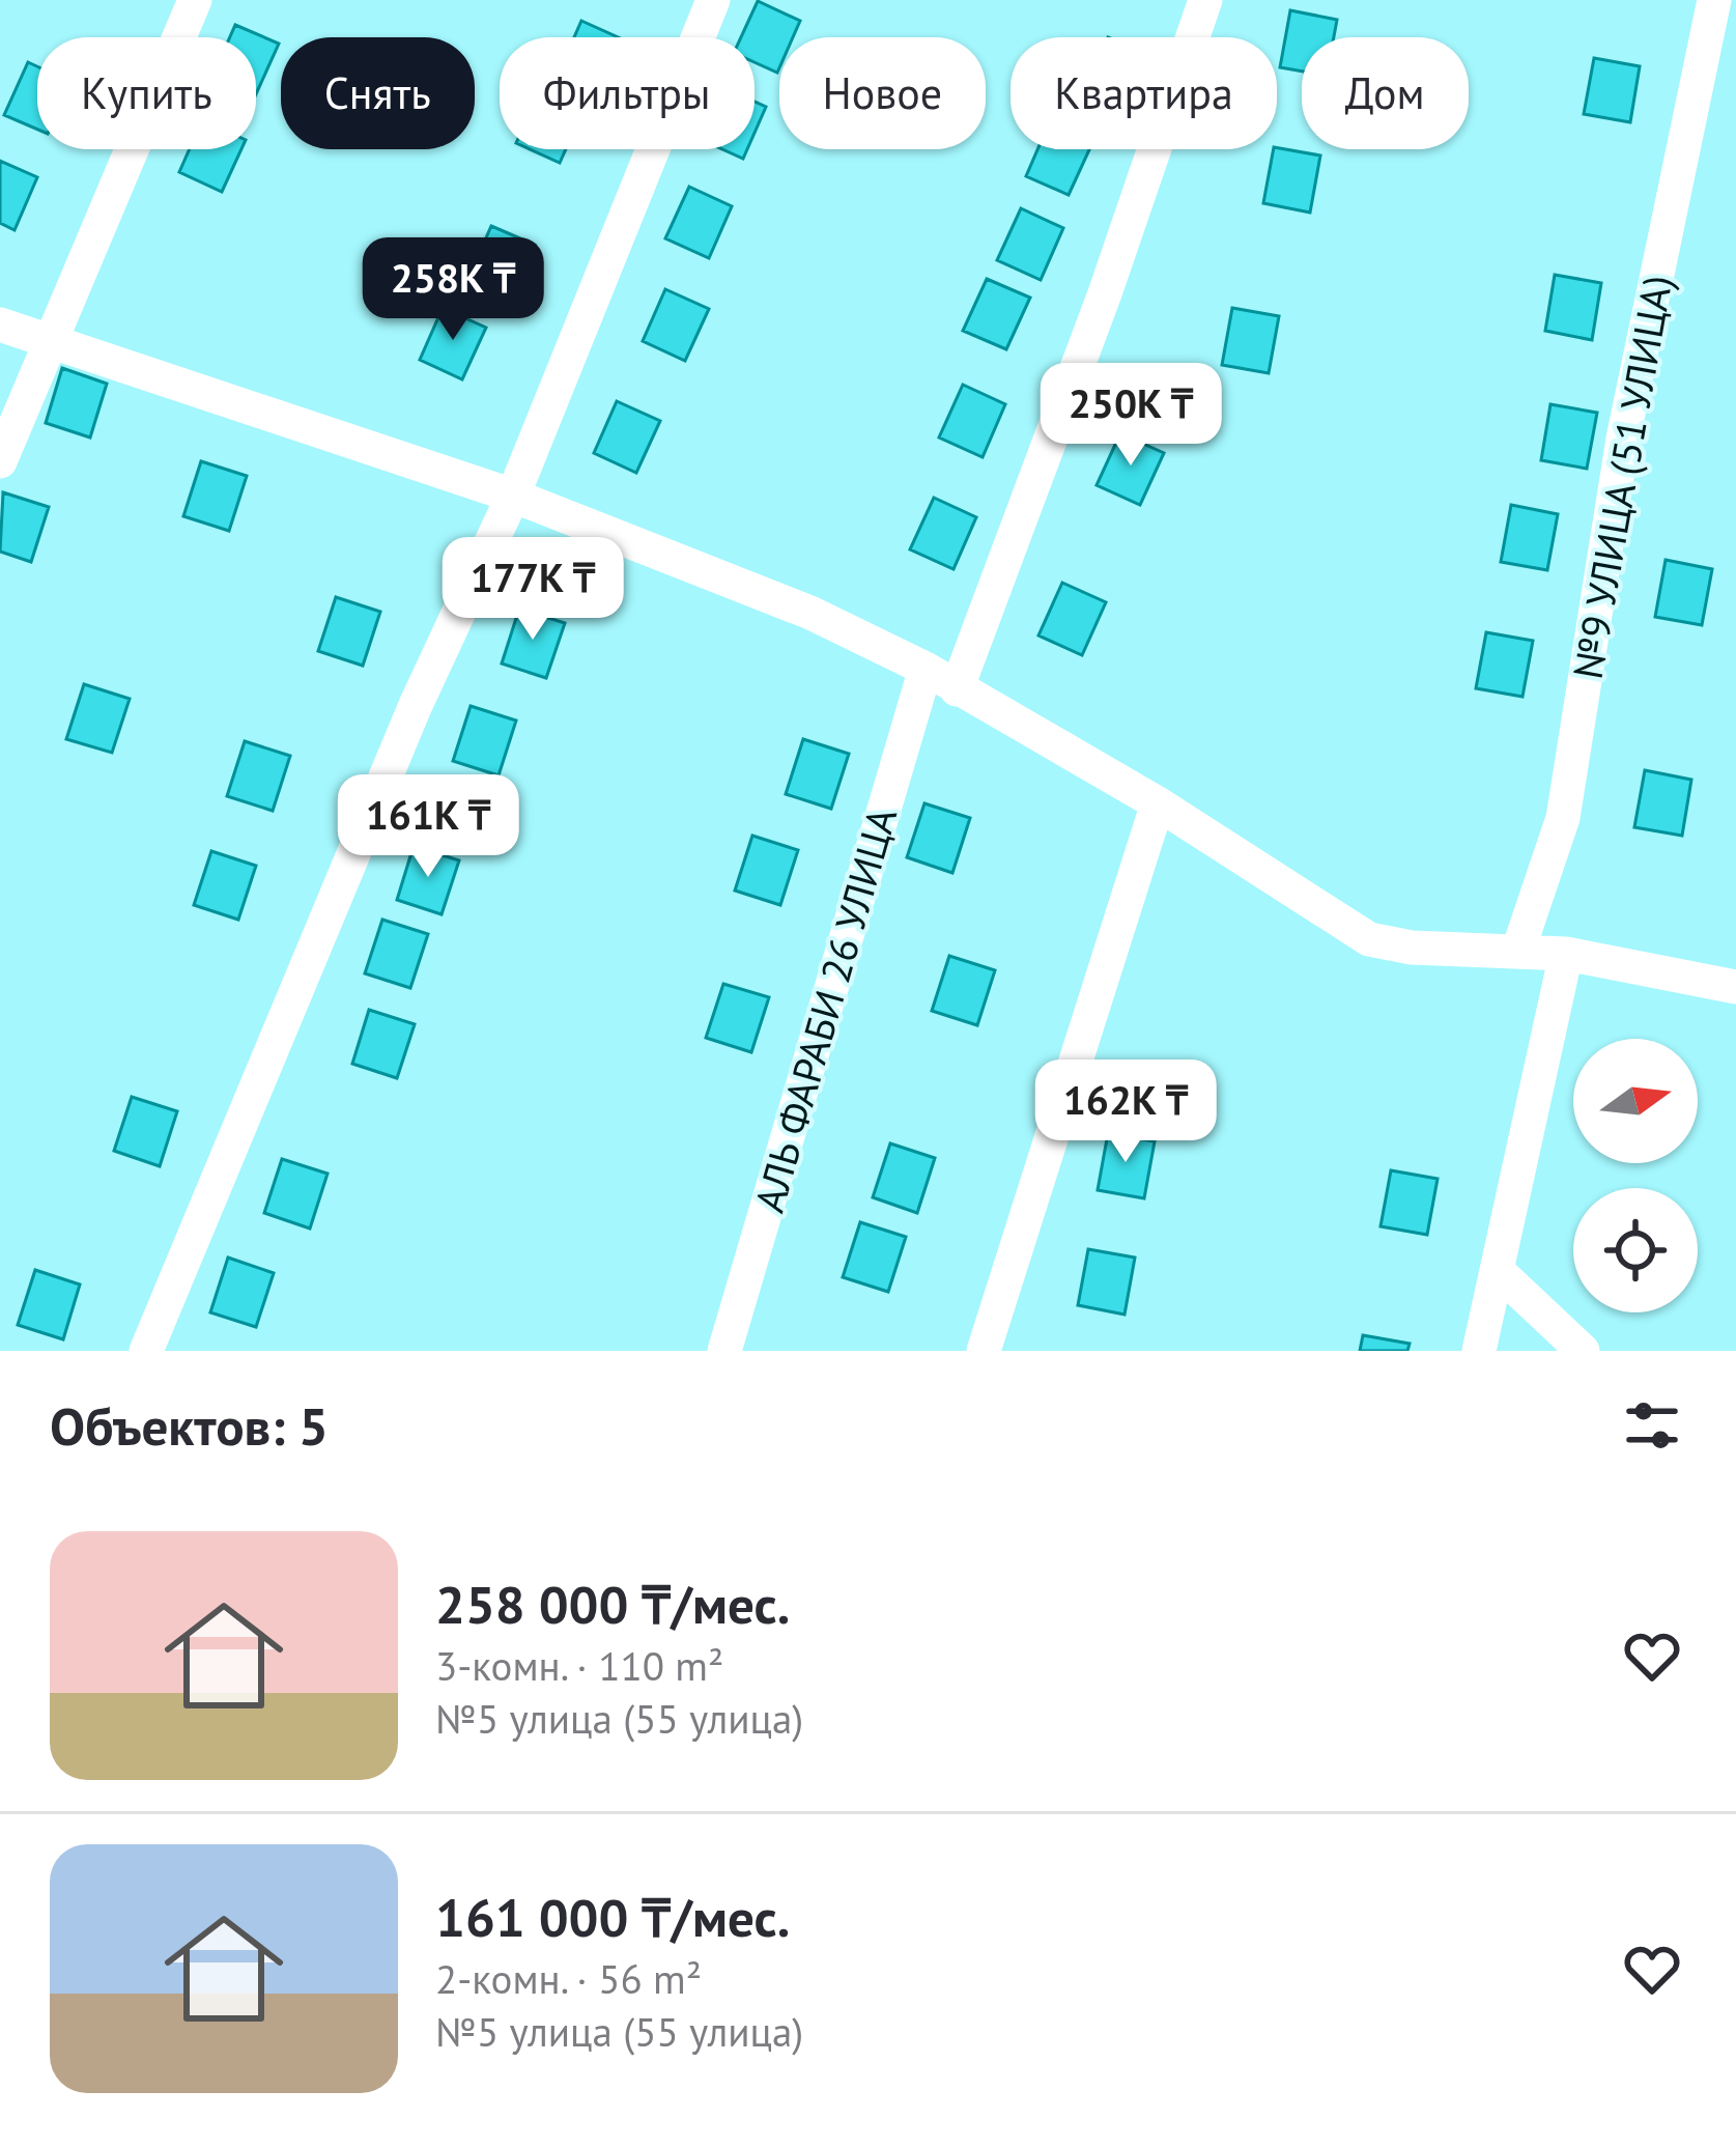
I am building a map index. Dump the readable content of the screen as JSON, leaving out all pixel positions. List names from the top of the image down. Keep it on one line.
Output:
{"streets":{"street":["№9 УЛИЦА (51 УЛИЦА)","АЛЬ ФАРАБИ 26 УЛИЦА"]},"north":"right","page":{"chip":["Купить","Снять","Фильтры","Новое","Квартира","Дом"],"price":["258K ₸","250K ₸","177K ₸","161K ₸","162K ₸"],"heading":"Объектов: 5","list":[{"name":"258 000 ₸/мес.","note":"3-комн. · 110 m² · №5 улица (55 улица)"},{"name":"161 000 ₸/мес.","note":"2-комн. · 56 m² · №5 улица (55 улица)"}]}}
